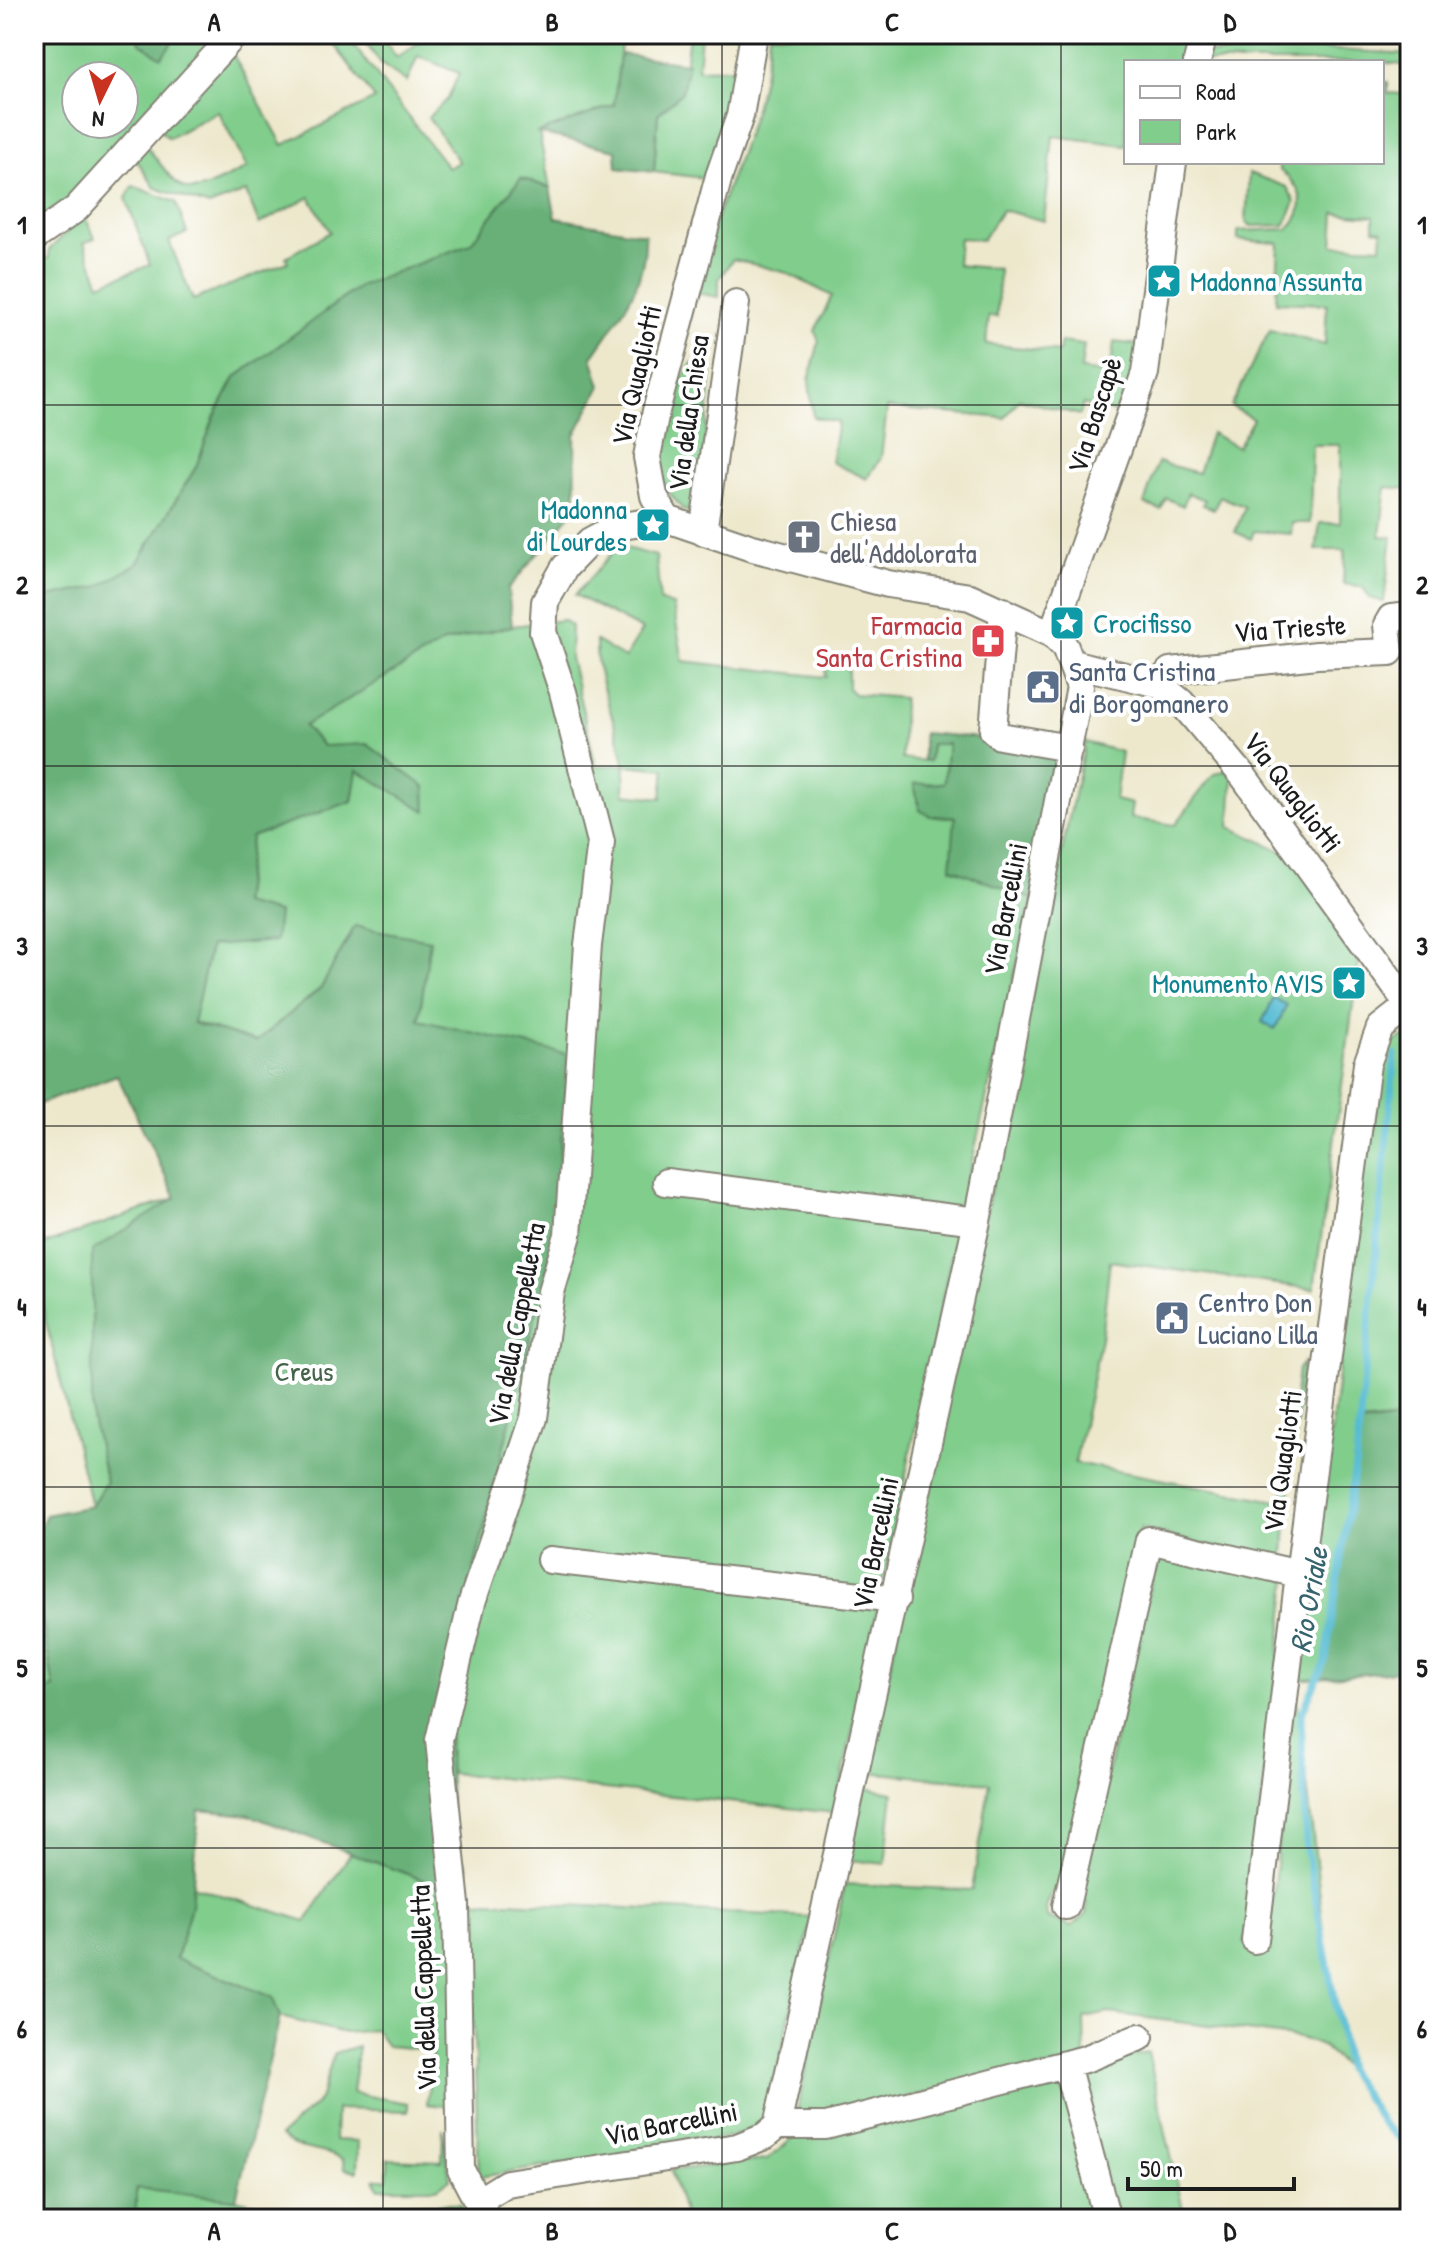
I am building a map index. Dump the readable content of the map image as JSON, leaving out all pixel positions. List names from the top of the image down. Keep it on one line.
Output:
{"streets":{"street":["Via Quagliotti","Via della Chiesa","Via Bascapè","Via Trieste","Via Barcellini","Via della Cappelletta"]},"crossings":[["Via Quagliotti","Via Trieste"],["Via Quagliotti","Via Barcellini"],["Via Quagliotti","Via della Cappelletta"],["Via Barcellini","Via della Cappelletta"]],"water":["Rio Oriale"],"parks":["Creus"],"places":{"place":["Madonna Assunta","Madonna di Lourdes","Crocifisso","Monumento AVIS"],"church":["Chiesa dell'Addolorata"],"pharmacy":["Farmacia Santa Cristina"],"public building":["Santa Cristina di Borgomanero","Centro Don Luciano Lilla"]},"legend":["Road","Park"],"scale_bar":"50 m","north":"bottom","grid":{"columns":["A","B","C","D"],"rows":["1","2","3","4","5","6"]}}
